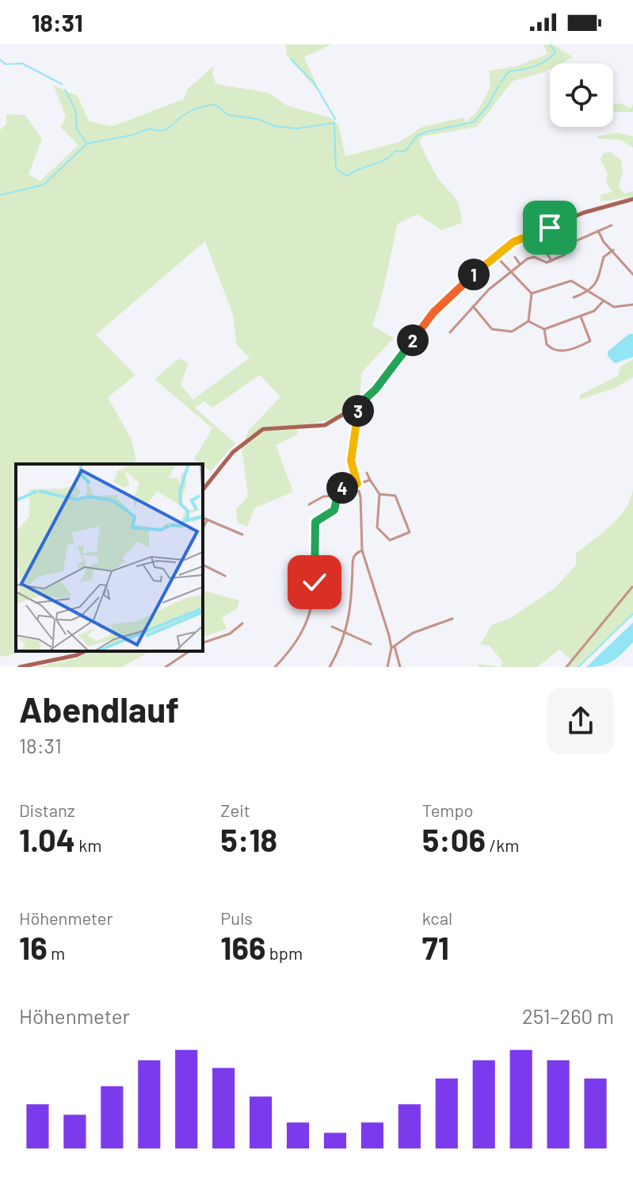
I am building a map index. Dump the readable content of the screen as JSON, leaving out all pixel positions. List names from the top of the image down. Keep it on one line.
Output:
{"page":{"status":"18:31","pins":["1","2","3","4"],"heading":["Abendlauf","18:31"],"stats":[["Distanz","1.04 km"],["Zeit","5:18"],["Tempo","5:06 /km"],["Höhenmeter","16 m"],["Puls","166 bpm"],["kcal","71"]],"chart":["Höhenmeter","251–260 m"]}}
